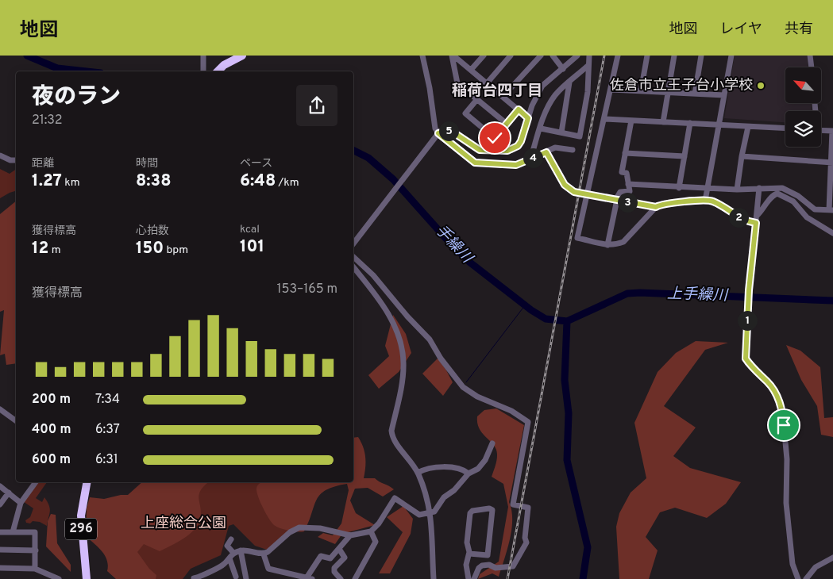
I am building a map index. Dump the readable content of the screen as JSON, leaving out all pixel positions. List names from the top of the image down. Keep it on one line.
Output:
{"streets":{"highway":["296"]},"districts":["稲荷台四丁目"],"water":["手繰川","上手繰川"],"parks":["上座総合公園"],"places":["佐倉市立王子台小学校"],"north":"top left","page":{"header":"地図","nav":["地図","レイヤ","共有"],"heading":["夜のラン","21:32"],"pins":["5","4","3","2","1"],"stats":[["距離","1.27 km"],["時間","8:38"],["ペース","6:48 /km"],["獲得標高","12 m"],["心拍数","150 bpm"],["kcal","101"]],"chart":["獲得標高","153–165 m"],"list":[{"name":"200 m","note":"7:34"},{"name":"400 m","note":"6:37"},{"name":"600 m","note":"6:31"}]}}
